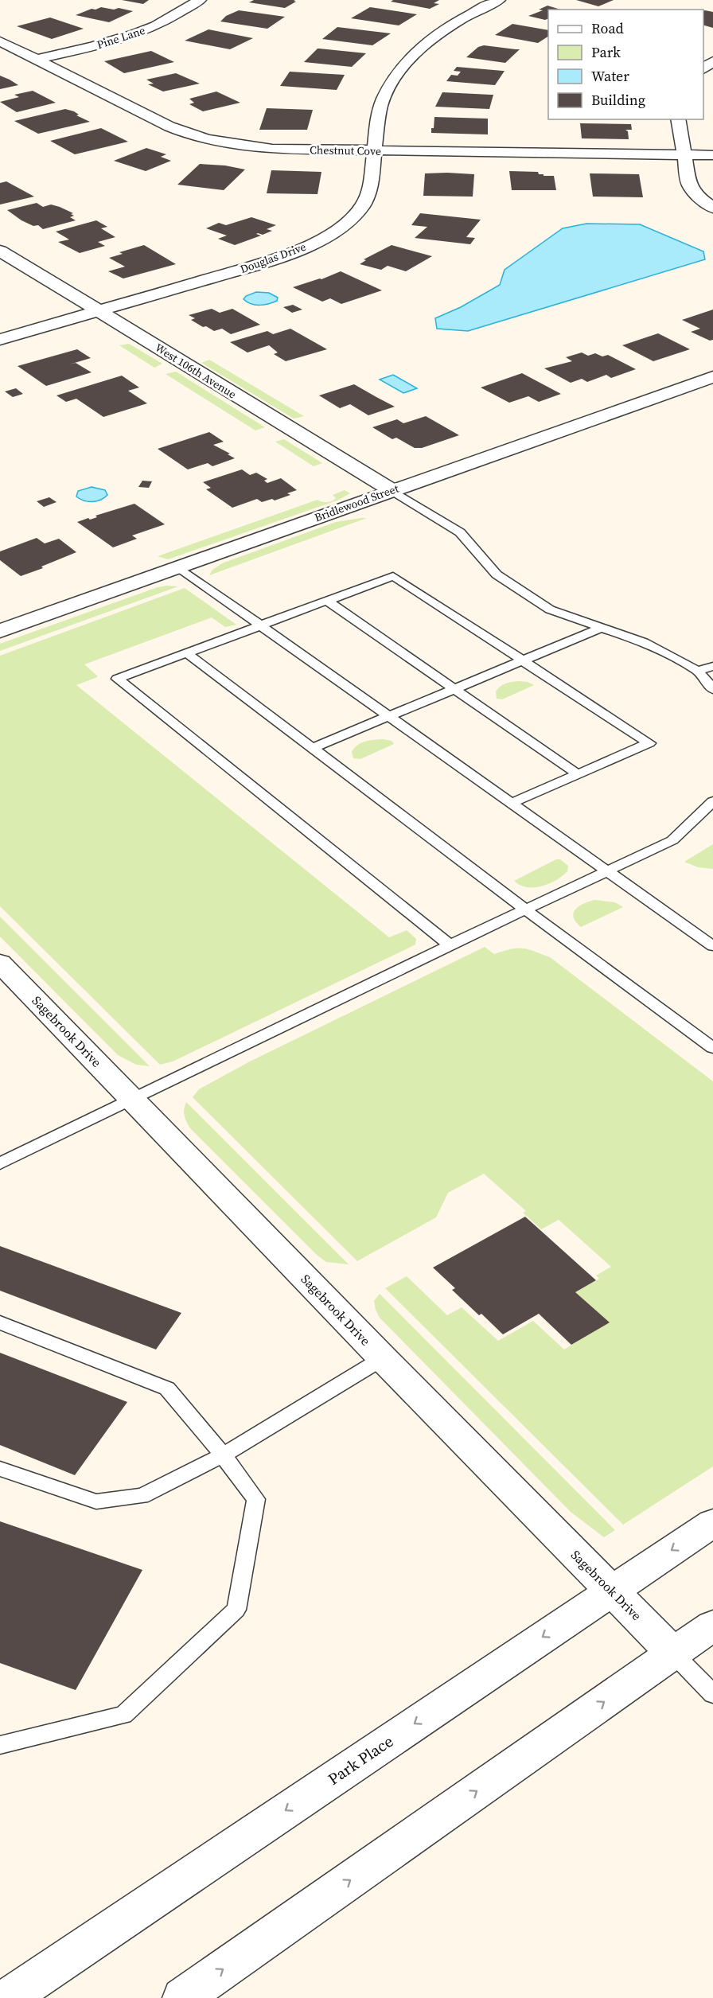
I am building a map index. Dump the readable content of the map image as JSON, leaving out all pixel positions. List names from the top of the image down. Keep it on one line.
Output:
{"streets":{"street":["Pine Lane","Chestnut Cove","Douglas Drive","West 106th Avenue","Bridlewood Street","Sagebrook Drive","Park Place"]},"crossings":[["Pine Lane","Chestnut Cove"],["Chestnut Cove","Douglas Drive"],["Douglas Drive","West 106th Avenue"],["West 106th Avenue","Bridlewood Street"],["Sagebrook Drive","Park Place"]],"legend":["Road","Park","Water","Building"]}
